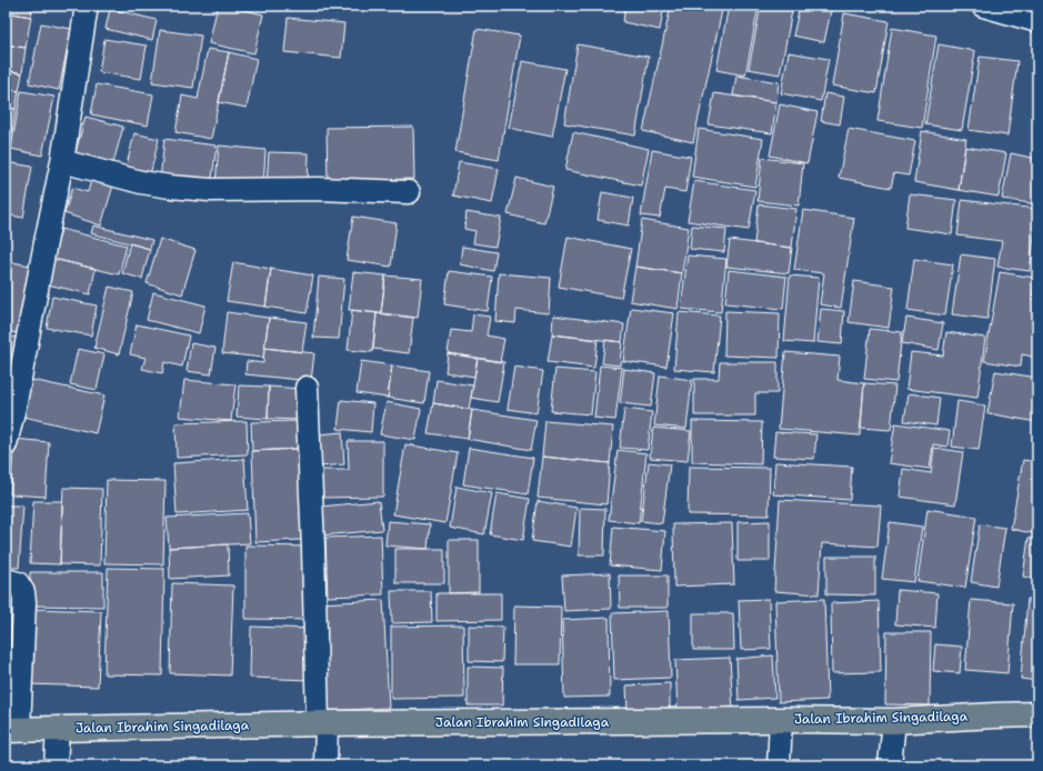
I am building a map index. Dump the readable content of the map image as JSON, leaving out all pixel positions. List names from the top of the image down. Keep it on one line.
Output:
{"streets":{"highway":["Jalan Ibrahim Singadilaga"]}}
